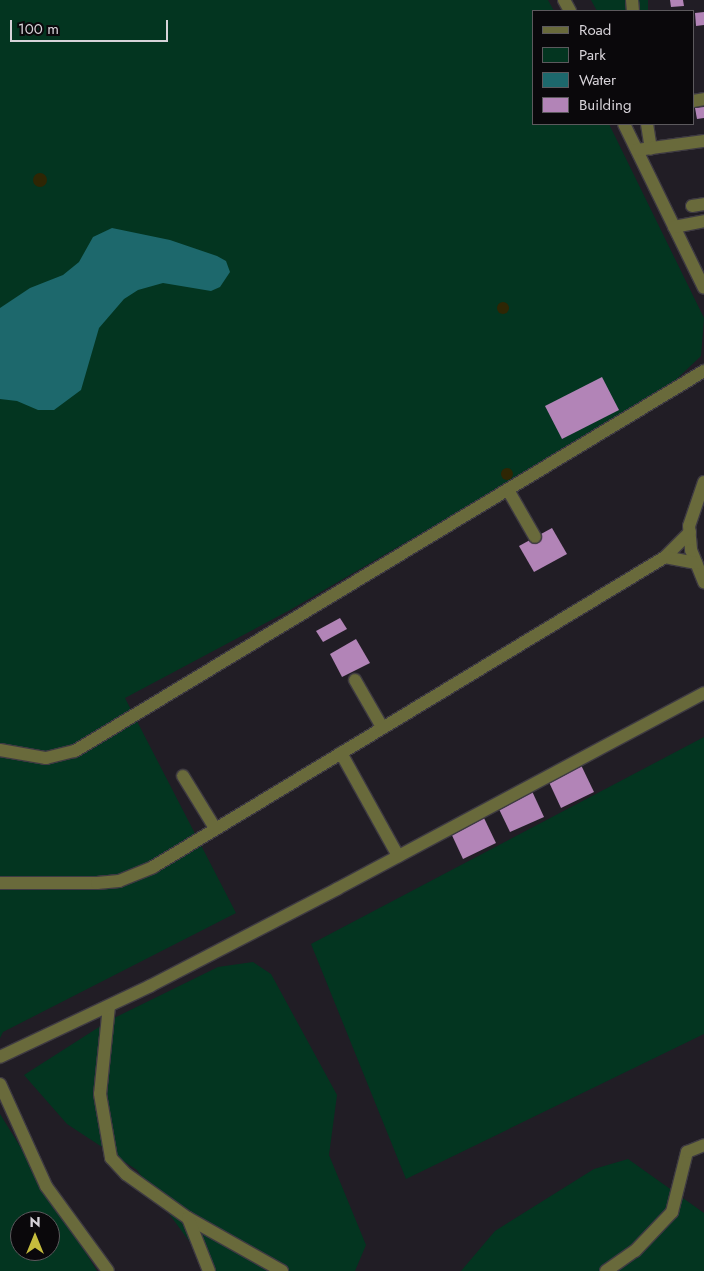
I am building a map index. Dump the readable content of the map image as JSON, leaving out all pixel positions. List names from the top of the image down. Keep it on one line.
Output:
{"legend":["Road","Park","Water","Building"],"scale_bar":"100 m","north":"top"}
